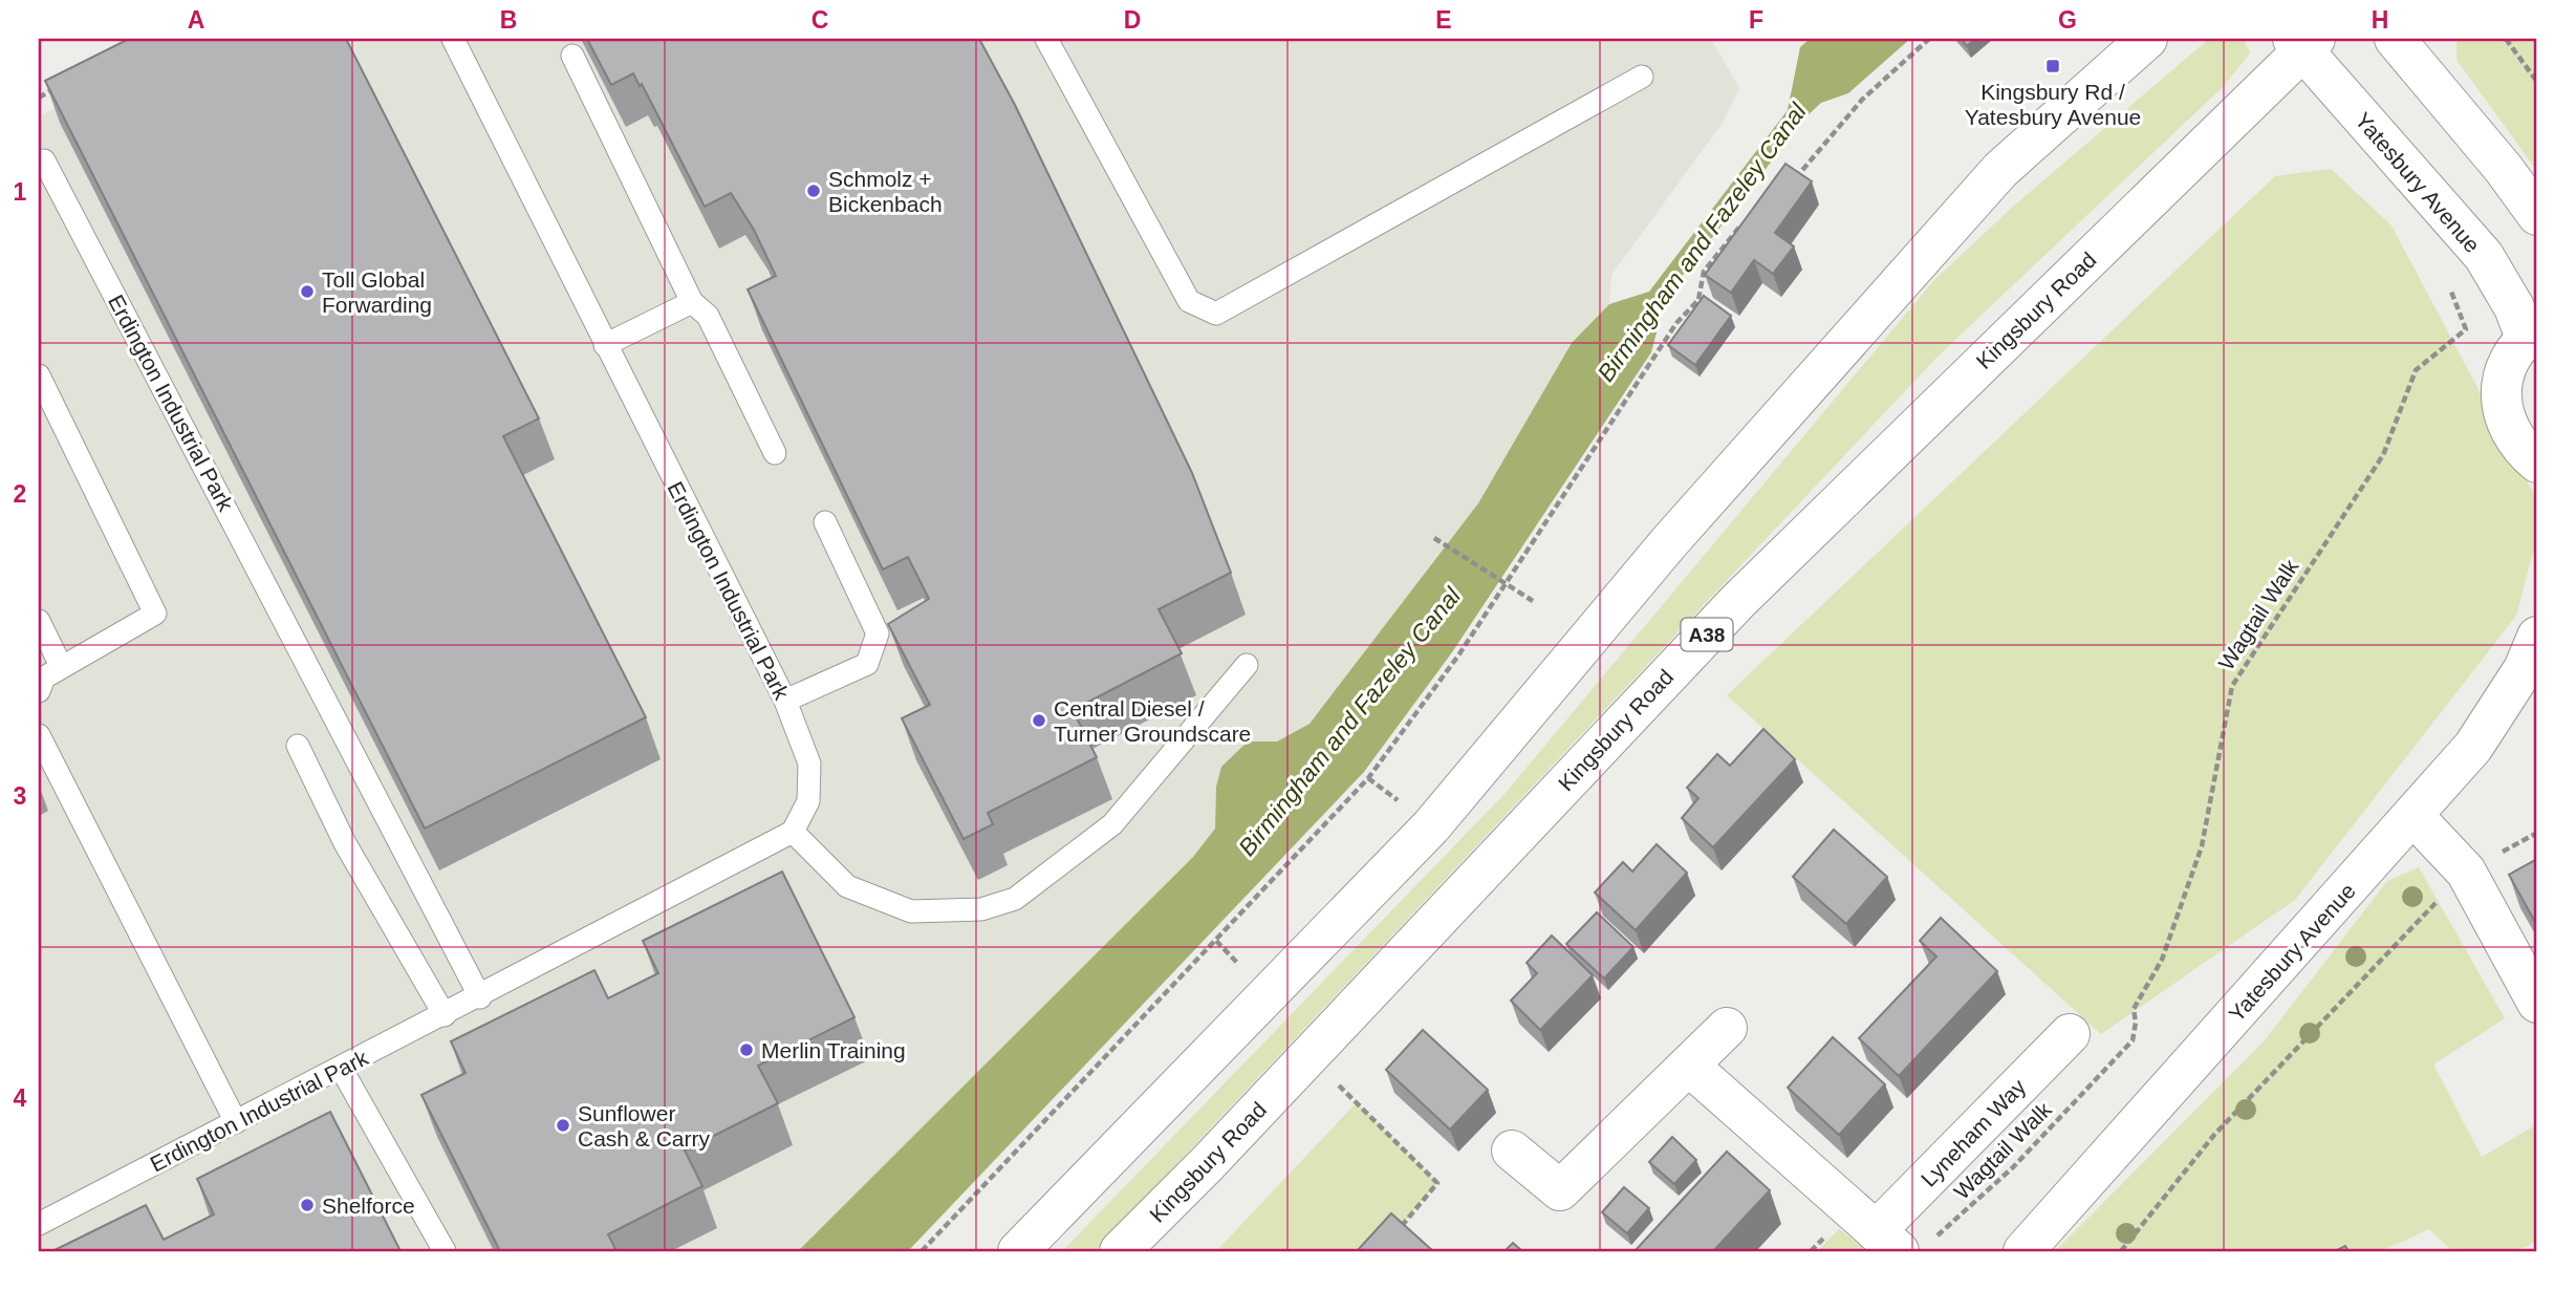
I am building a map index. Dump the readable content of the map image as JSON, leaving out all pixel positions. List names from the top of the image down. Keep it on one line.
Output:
{"streets":{"main road":["Yatesbury Avenue","Kingsbury Road","A38","Lyneham Way"],"lane":["Erdington Industrial Park"],"path":["Wagtail Walk"]},"crossings":[["Yatesbury Avenue","Kingsbury Road"],["Yatesbury Avenue","Wagtail Walk"],["Wagtail Walk","Lyneham Way"]],"water":["Birmingham and Fazeley Canal"],"places":{"transit":["Kingsbury Rd / Yatesbury Avenue"],"other":["Schmolz + Bickenbach","Toll Global Forwarding","Central Diesel / Turner Groundscare","Merlin Training","Sunflower Cash & Carry","Shelforce"]},"grid":{"columns":["A","B","C","D","E","F","G","H"],"rows":["1","2","3","4"]}}
